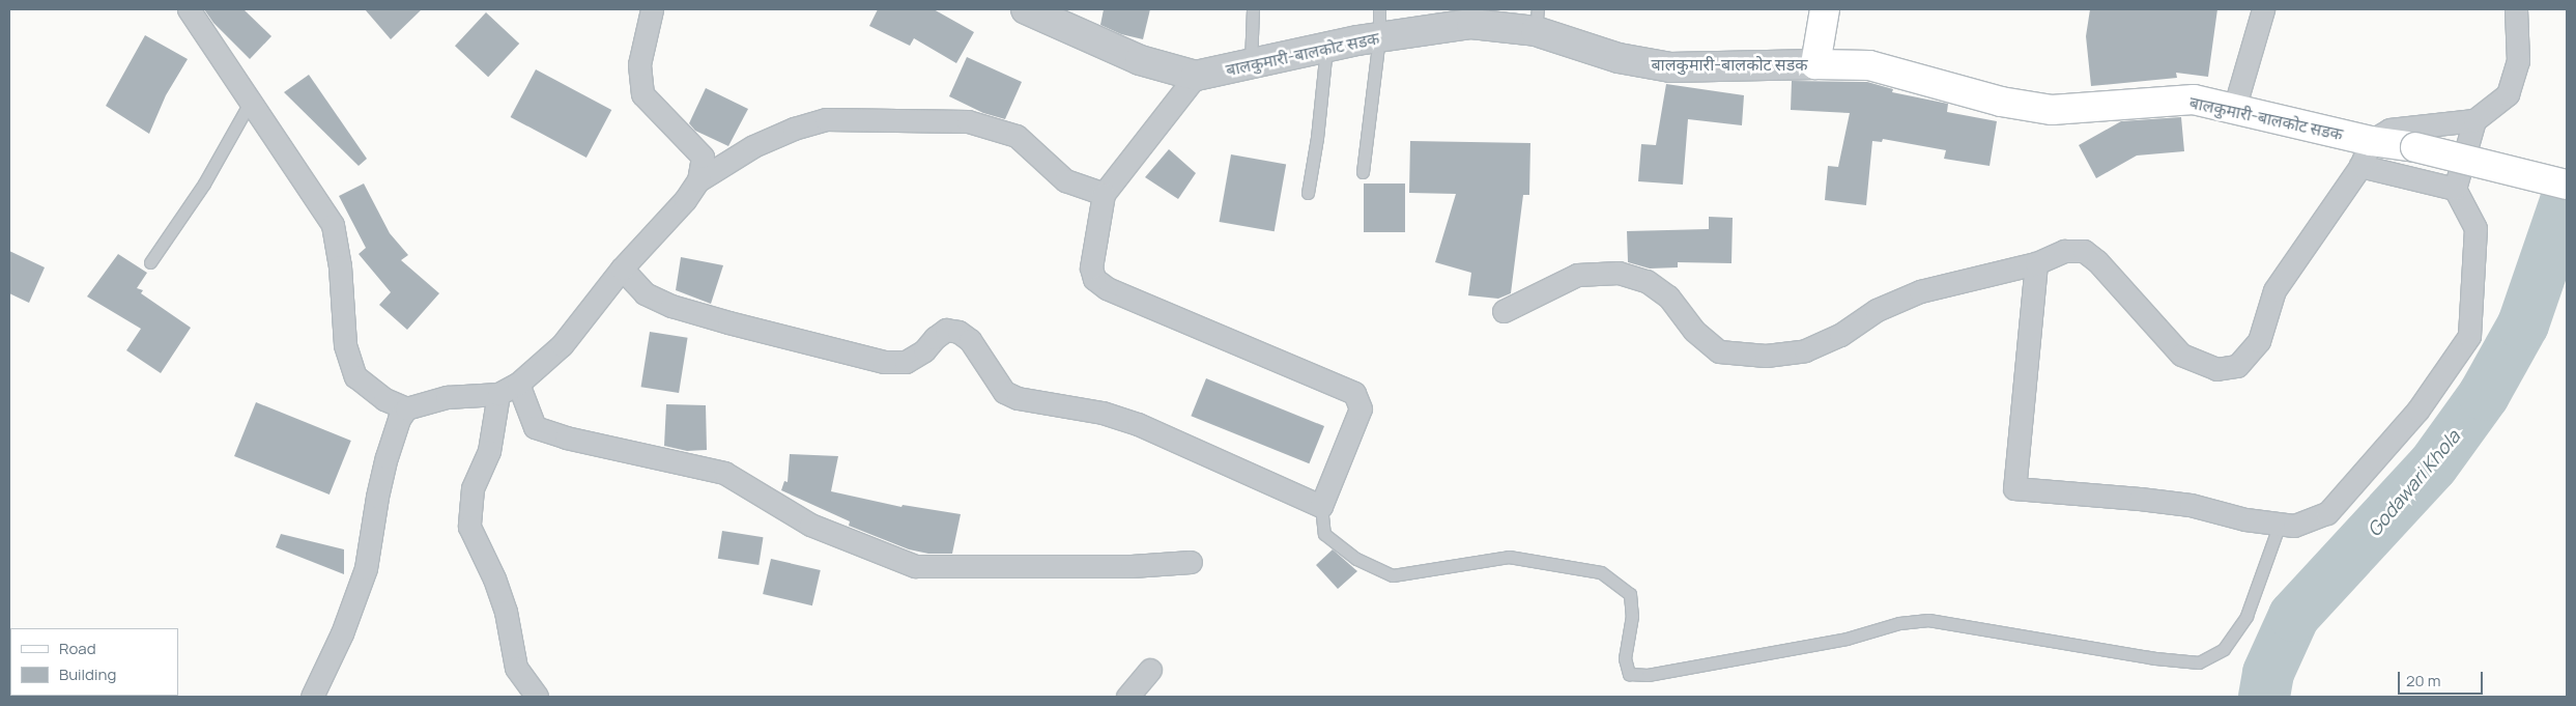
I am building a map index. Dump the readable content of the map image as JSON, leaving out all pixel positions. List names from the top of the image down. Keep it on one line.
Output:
{"streets":{"main road":["बालकुमारी-बालकोट सडक"]},"water":["Godawari Khola"],"legend":["Road","Building"],"scale_bar":"20 m"}
